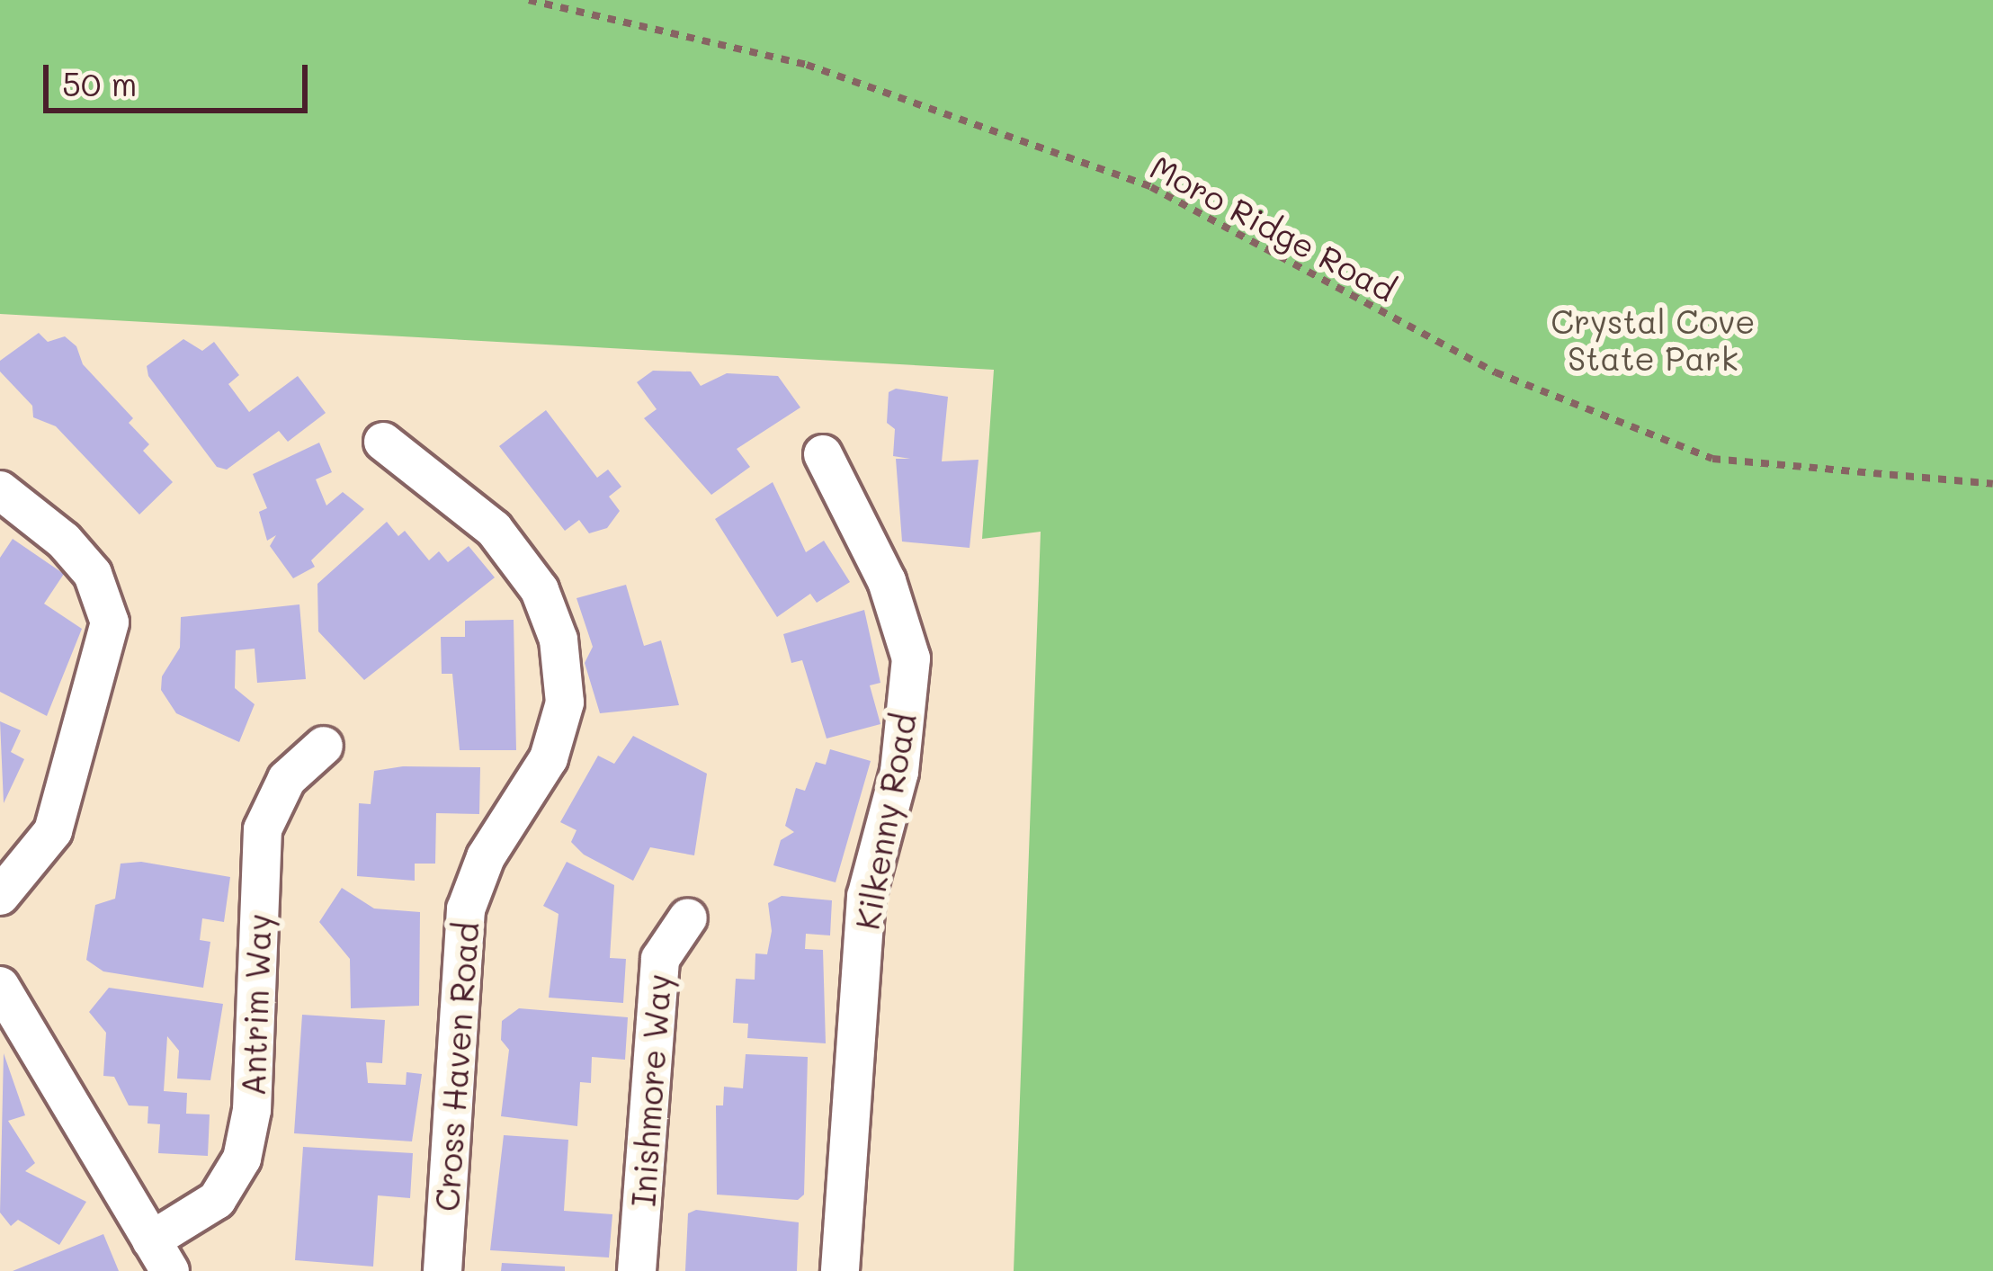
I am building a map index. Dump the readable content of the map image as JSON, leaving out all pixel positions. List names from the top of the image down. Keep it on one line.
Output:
{"streets":{"street":["Kilkenny Road","Antrim Way","Cross Haven Road","Inishmore Way"],"path":["Moro Ridge Road"]},"parks":["Crystal Cove State Park"],"scale_bar":"50 m"}
